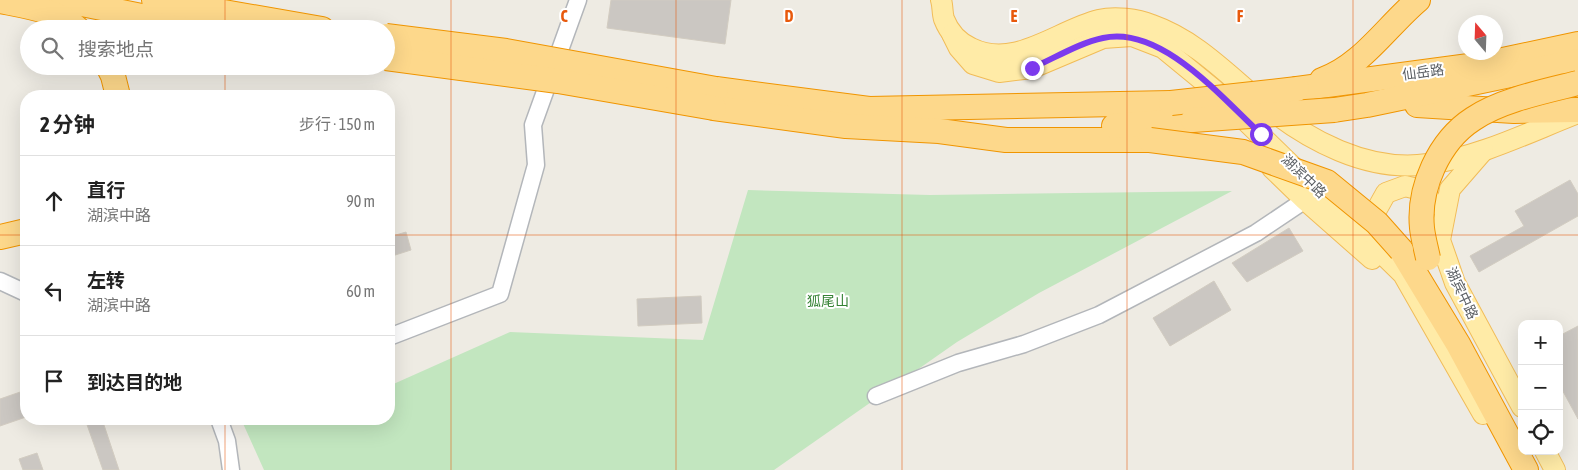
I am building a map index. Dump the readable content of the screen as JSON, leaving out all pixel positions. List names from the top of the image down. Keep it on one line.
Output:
{"streets":{"highway":["仙岳路"],"main road":["湖滨中路","湖宾中路"]},"crossings":[["湖滨中路","湖宾中路"]],"parks":["狐尾山"],"north":"top","page":{"search":"搜索地点","heading":["2 分钟","步行 · 150 m"],"list":[["直行","湖滨中路","90 m"],["左转","湖滨中路","60 m"],"到达目的地"],"map_buttons":["+","−"]},"grid":{"columns":["C","D","E","F"]}}
